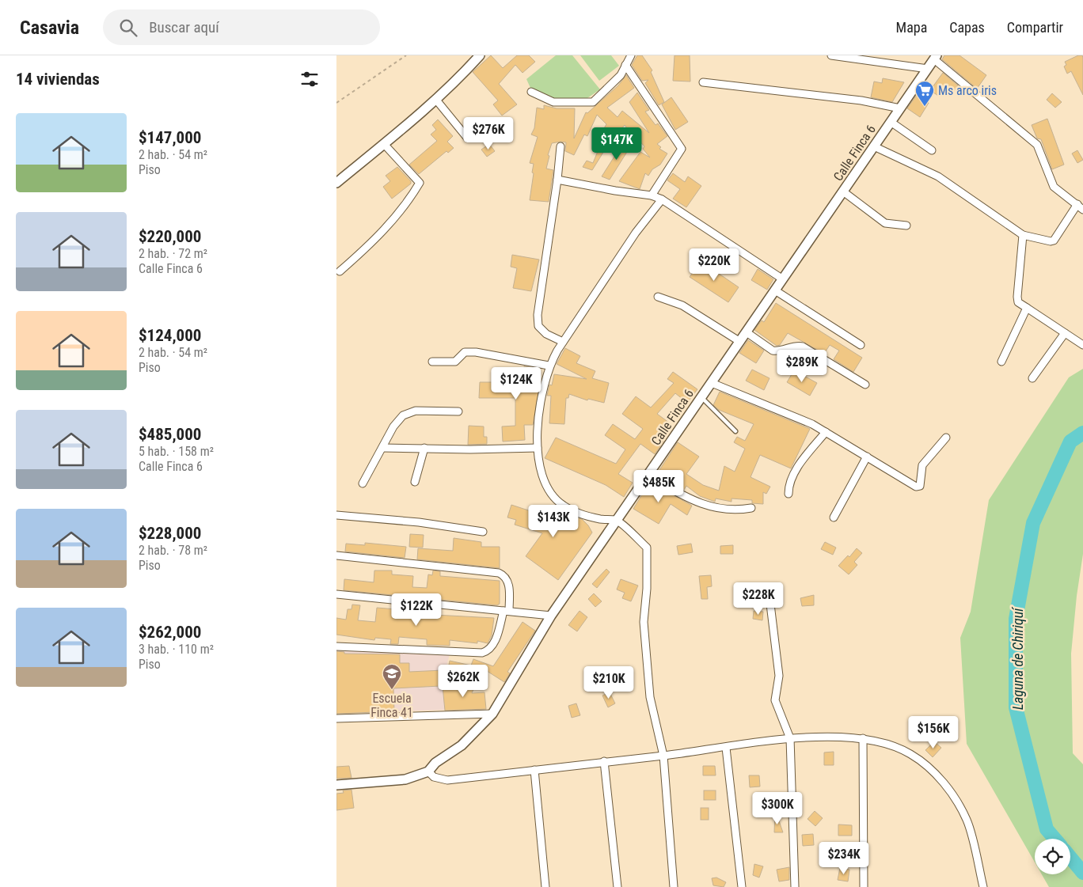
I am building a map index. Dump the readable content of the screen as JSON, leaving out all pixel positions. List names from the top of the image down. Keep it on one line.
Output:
{"streets":{"street":["Calle Finca 6"]},"water":["Laguna de Chiriquí"],"places":{"supermarket":["Ms arco iris"],"school or university":["Escuela Finca 41"]},"page":{"header":"Casavia","search":"Buscar aquí","nav":["Mapa","Capas","Compartir"],"heading":"14 viviendas","list":[{"name":"$147,000","note":"2 hab. · 54 m² · Piso"},{"name":"$220,000","note":"2 hab. · 72 m² · Calle Finca 6"},{"name":"$124,000","note":"2 hab. · 54 m² · Piso"},{"name":"$485,000","note":"5 hab. · 158 m² · Calle Finca 6"},{"name":"$228,000","note":"2 hab. · 78 m² · Piso"},{"name":"$262,000","note":"3 hab. · 110 m² · Piso"}],"price":["$276K","$147K","$220K","$289K","$124K","$485K","$143K","$228K","$122K","$262K","$210K","$156K","$300K","$234K"]}}
